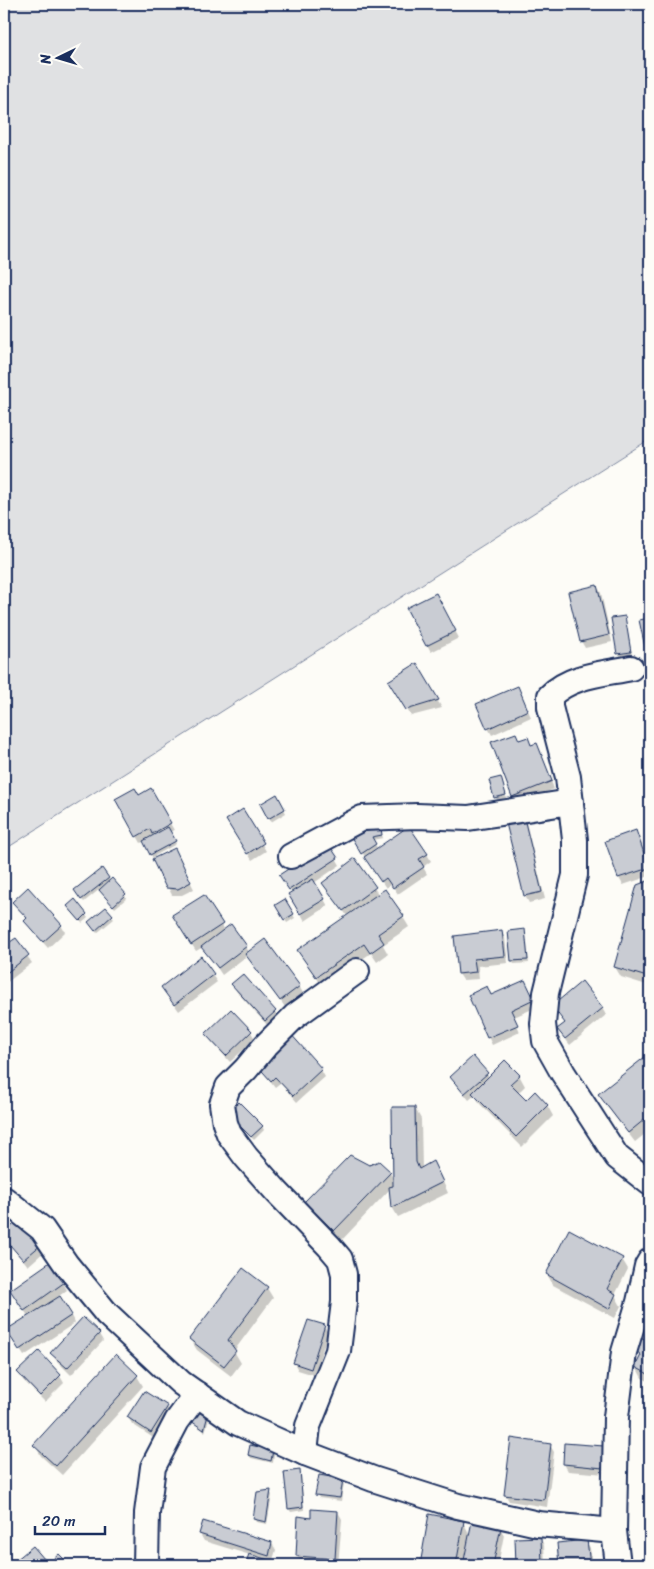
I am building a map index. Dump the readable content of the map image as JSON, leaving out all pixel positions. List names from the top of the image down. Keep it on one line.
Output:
{"scale_bar":"20 m","north":"left"}
